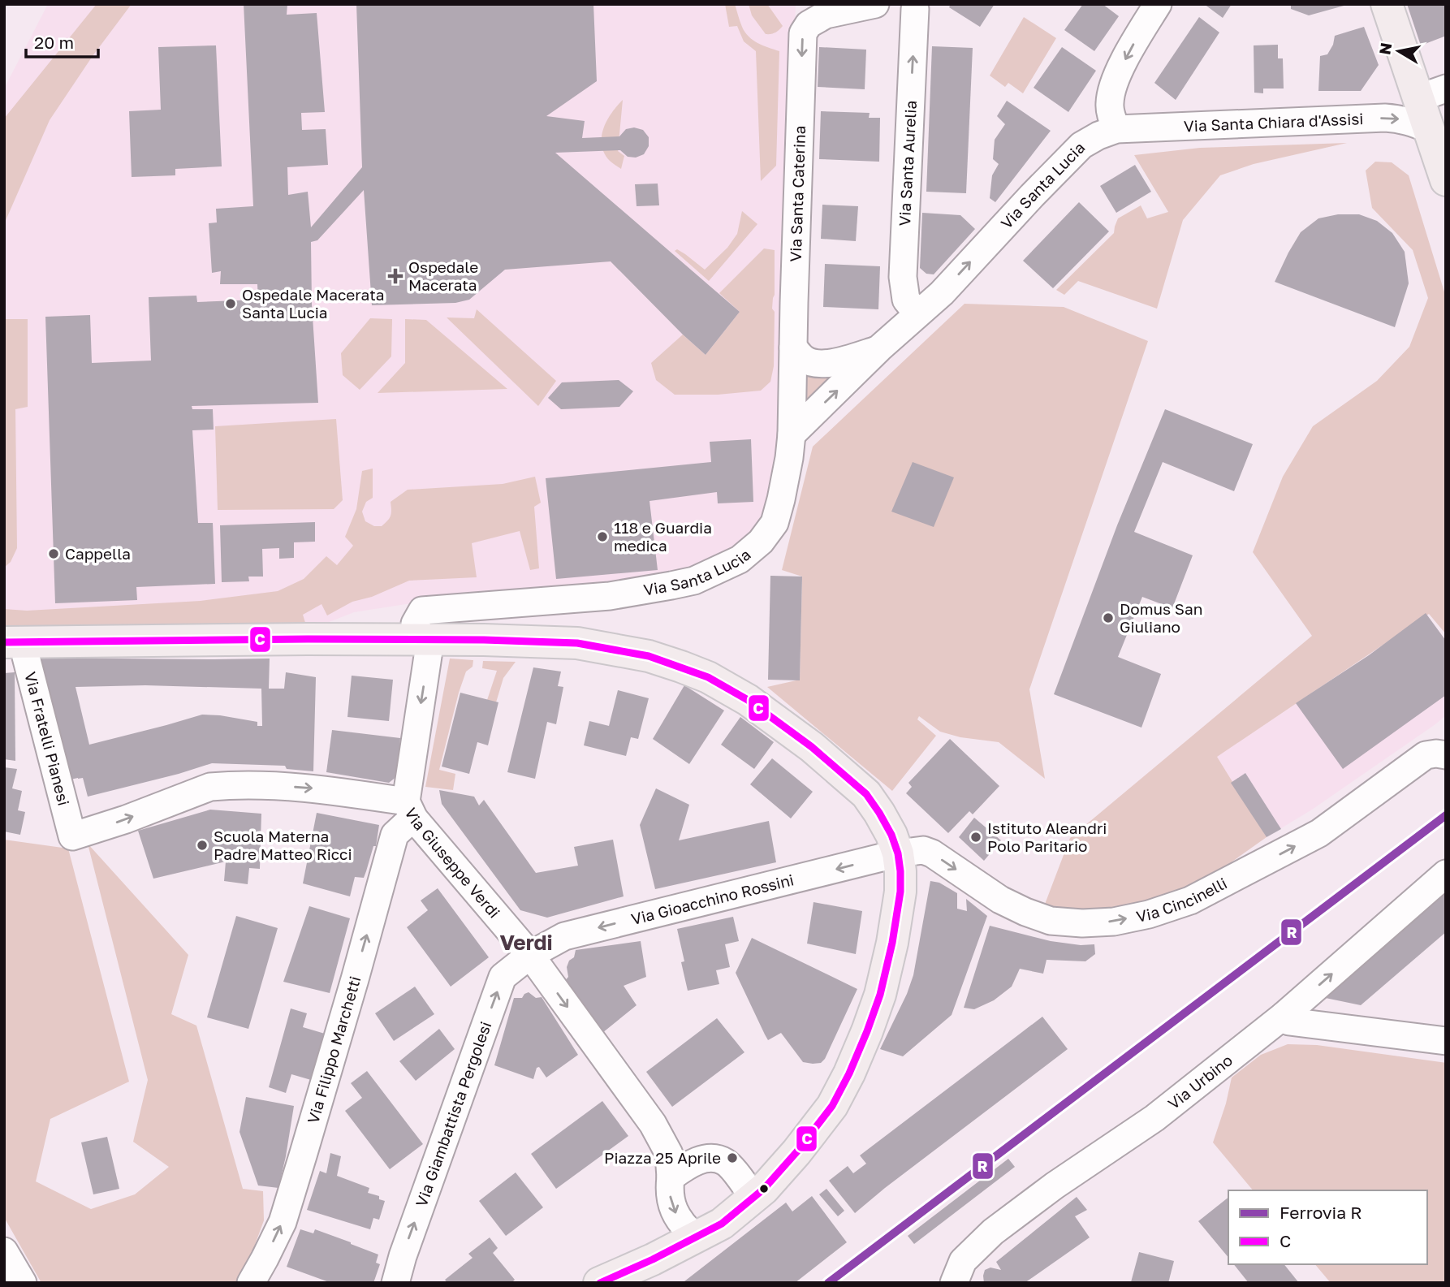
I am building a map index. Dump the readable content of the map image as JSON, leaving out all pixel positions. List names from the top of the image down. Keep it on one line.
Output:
{"streets":{"street":["Via Santa Chiara d'Assisi","Via Santa Aurelia","Via Santa Lucia","Via Santa Caterina","Via Fratelli Pianesi","Via Giuseppe Verdi","Via Cincinelli","Via Gioacchino Rossini","Via Filippo Marchetti","Via Urbino","Via Giambattista Pergolesi"]},"crossings":[["Via Santa Chiara d'Assisi","Via Santa Lucia"],["Via Santa Aurelia","Via Santa Lucia"],["Via Santa Lucia","Via Santa Caterina"],["Via Fratelli Pianesi","Via Giuseppe Verdi"],["Via Giuseppe Verdi","Via Gioacchino Rossini"],["Via Giuseppe Verdi","Via Filippo Marchetti"],["Via Giuseppe Verdi","Via Giambattista Pergolesi"],["Via Cincinelli","Via Gioacchino Rossini"],["Via Gioacchino Rossini","Via Giambattista Pergolesi"]],"one_way":["Via Santa Chiara d'Assisi","Via Santa Lucia","Via Santa Caterina","Via Giuseppe Verdi","Via Cincinelli","Via Gioacchino Rossini","Via Filippo Marchetti","Via Giambattista Pergolesi"],"districts":["Verdi"],"places":{"health":["Ospedale Macerata"],"other":["Ospedale Macerata Santa Lucia","118 e Guardia medica","Cappella","Domus San Giuliano","Istituto Aleandri Polo Paritario","Scuola Materna Padre Matteo Ricci","Piazza 25 Aprile"]},"lines":["transit line C","rail line R"],"legend":["Ferrovia R","C"],"scale_bar":"20 m","north":"left"}
